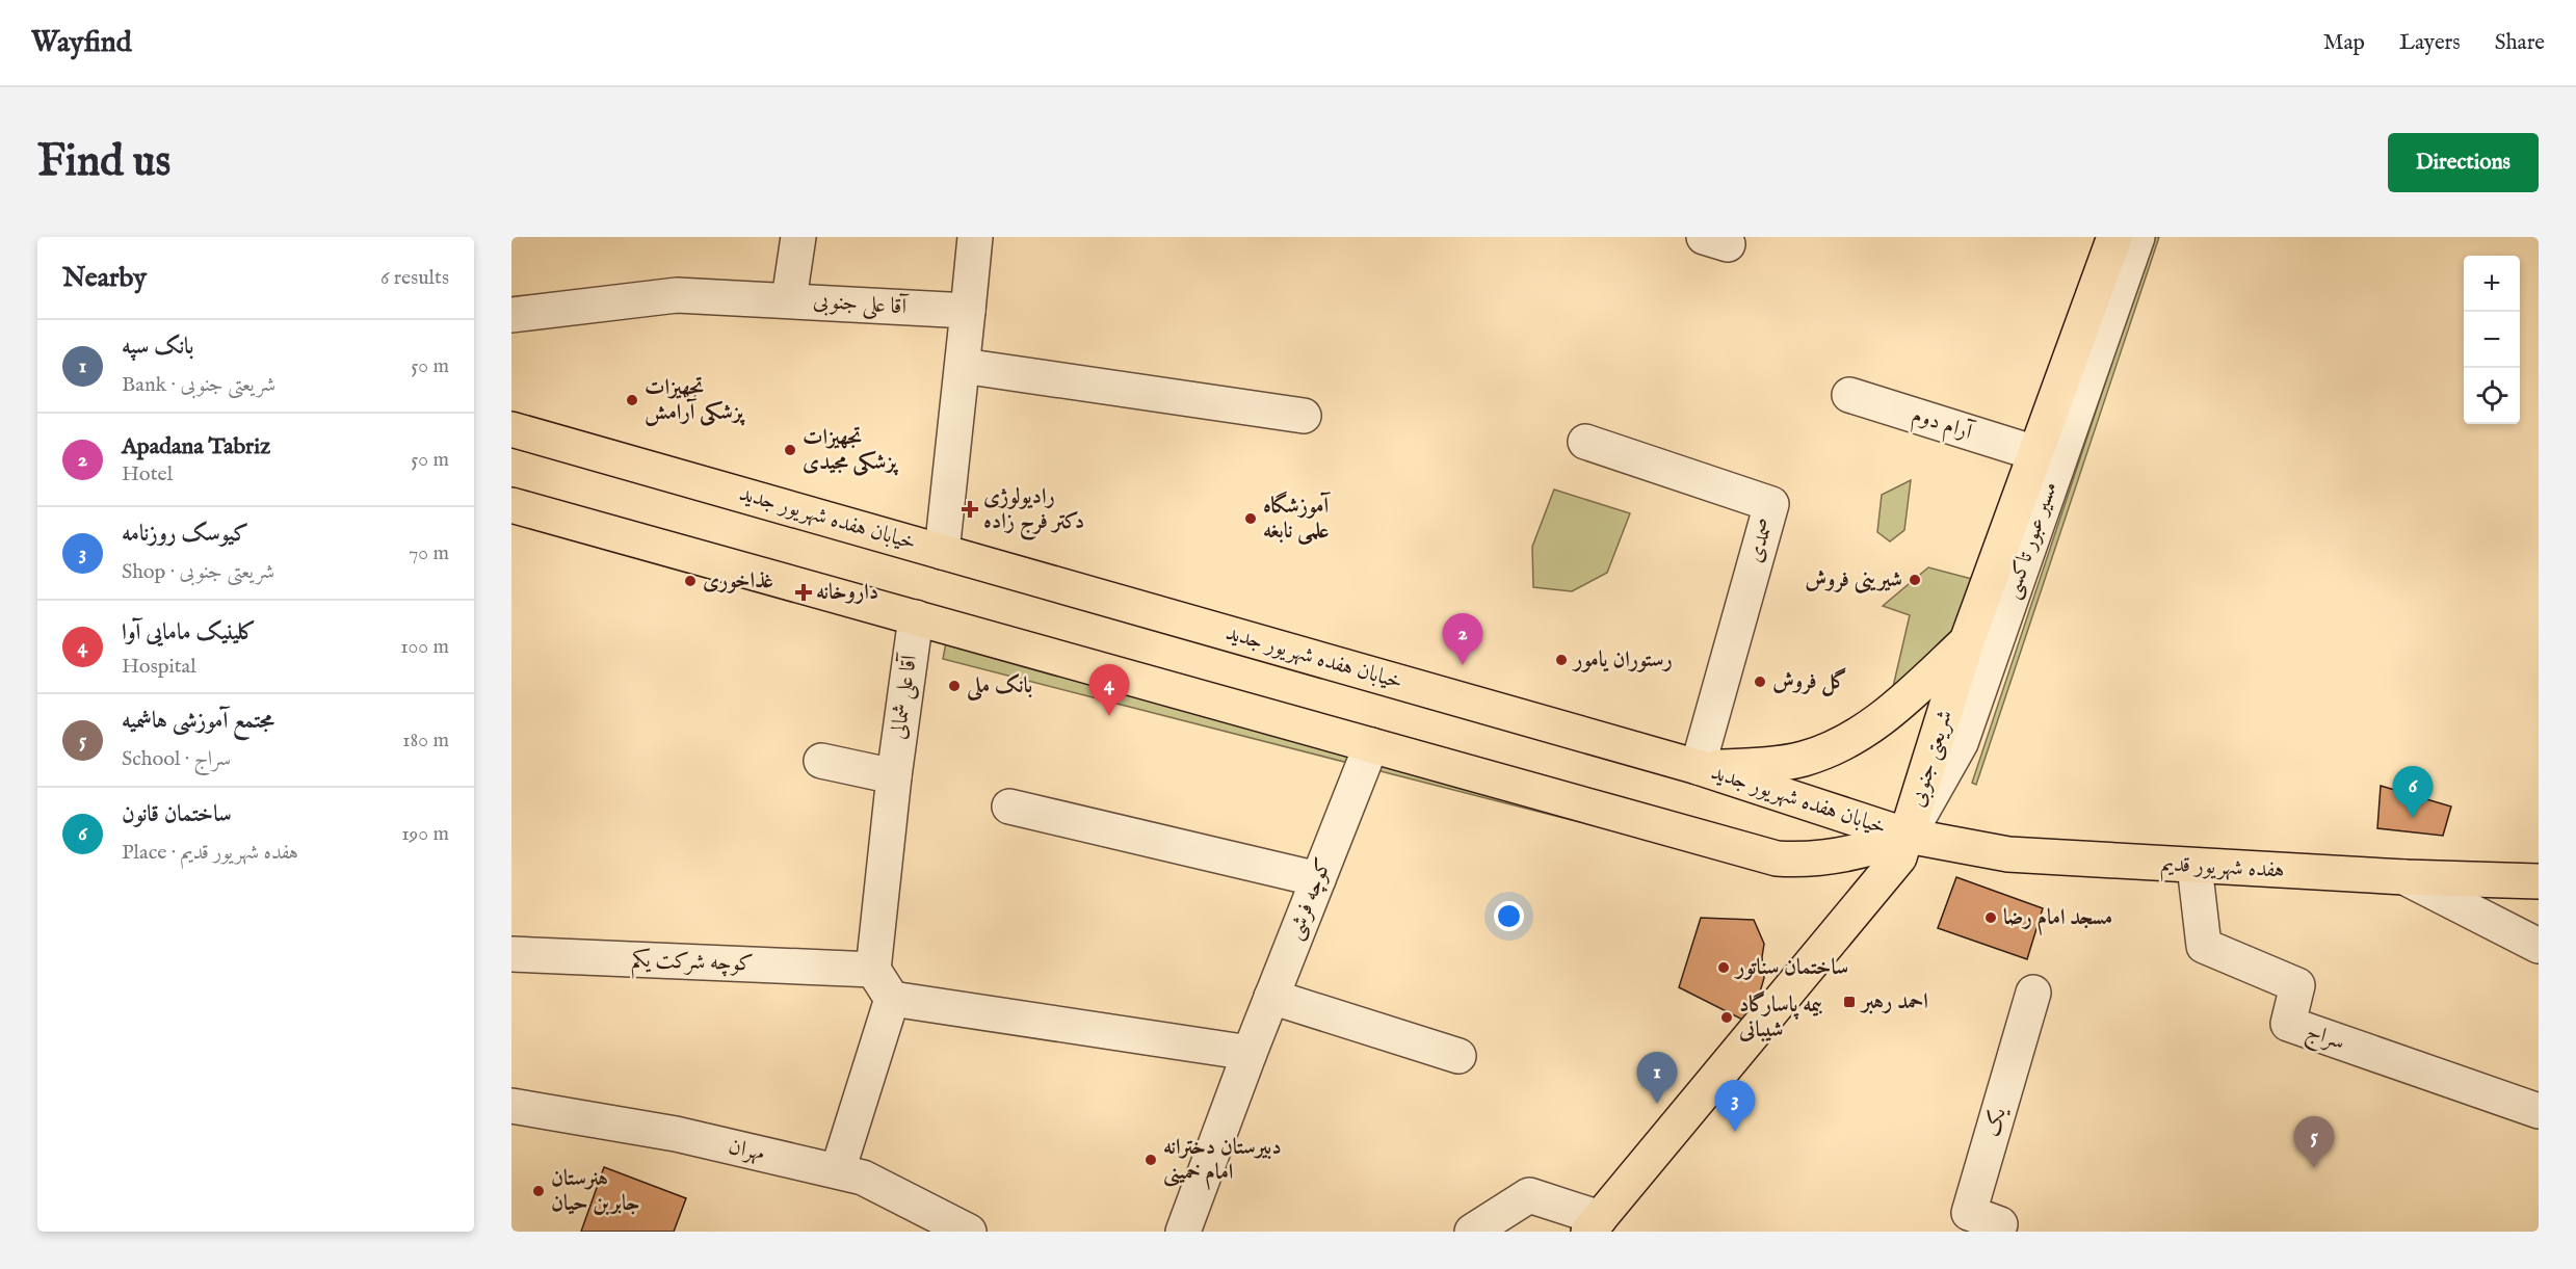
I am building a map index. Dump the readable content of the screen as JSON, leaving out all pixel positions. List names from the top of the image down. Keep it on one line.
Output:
{"streets":{"main road":["خیابان هفده شهریور جدید","شریعتی جنوبی","هفده شهریور قدیم"],"street":["آقا علی جنوبی","آرام دوم","صمدی","مسیر عبور تاکسی","آقا علی شمالی","کوچه فرشی","کوچه شرکت یکم","سراج","یک","مهران"]},"crossings":[["آرام دوم","شریعتی جنوبی"],["خیابان هفده شهریور جدید","صمدی"],["خیابان هفده شهریور جدید","مسیر عبور تاکسی"],["خیابان هفده شهریور جدید","آقا علی شمالی"],["خیابان هفده شهریور جدید","شریعتی جنوبی"],["خیابان هفده شهریور جدید","هفده شهریور قدیم"],["خیابان هفده شهریور جدید","کوچه فرشی"],["مسیر عبور تاکسی","شریعتی جنوبی"],["مسیر عبور تاکسی","هفده شهریور قدیم"],["آقا علی شمالی","کوچه شرکت یکم"],["شریعتی جنوبی","هفده شهریور قدیم"],["هفده شهریور قدیم","سراج"]],"places":{"other":["تجهیزات پزشکی آرامش","تجهیزات پزشکی مجیدی","آموزشگاه علمی نابغه","شیرینی فروش","غذاخوری","رستوران یامور","گل فروش","بانک ملی","مسجد امام رضا","ساختمان سناتور","بیمه پاسارگاد شیبانی","دبیرستان دخترانه امام خمینی","هنرستان جابربن حیان"],"health":["رادیولوژی دکتر فرج زاده","داروخانه"],"transit":["احمد رهبر"]},"page":{"header":"Wayfind","nav":["Map","Layers","Share"],"buttons":"Directions","title":"Find us","heading":["Nearby","6 results"],"map_buttons":["+","−"],"list":[{"mark":"1","name":"بانک سپه","note":"Bank · شریعتی جنوبی","value":"50 m"},{"mark":"2","name":"Apadana Tabriz","note":"Hotel","value":"50 m"},{"mark":"3","name":"کیوسک روزنامه","note":"Shop · شریعتی جنوبی","value":"70 m"},{"mark":"4","name":"کلینیک مامایی آوا","note":"Hospital","value":"100 m"},{"mark":"5","name":"مجتمع آموزشی هاشمیه","note":"School · سراج","value":"180 m"},{"mark":"6","name":"ساختمان قانون","note":"Place · هفده شهریور قدیم","value":"190 m"}],"pins":["2","4","6","1","3","5"]}}
